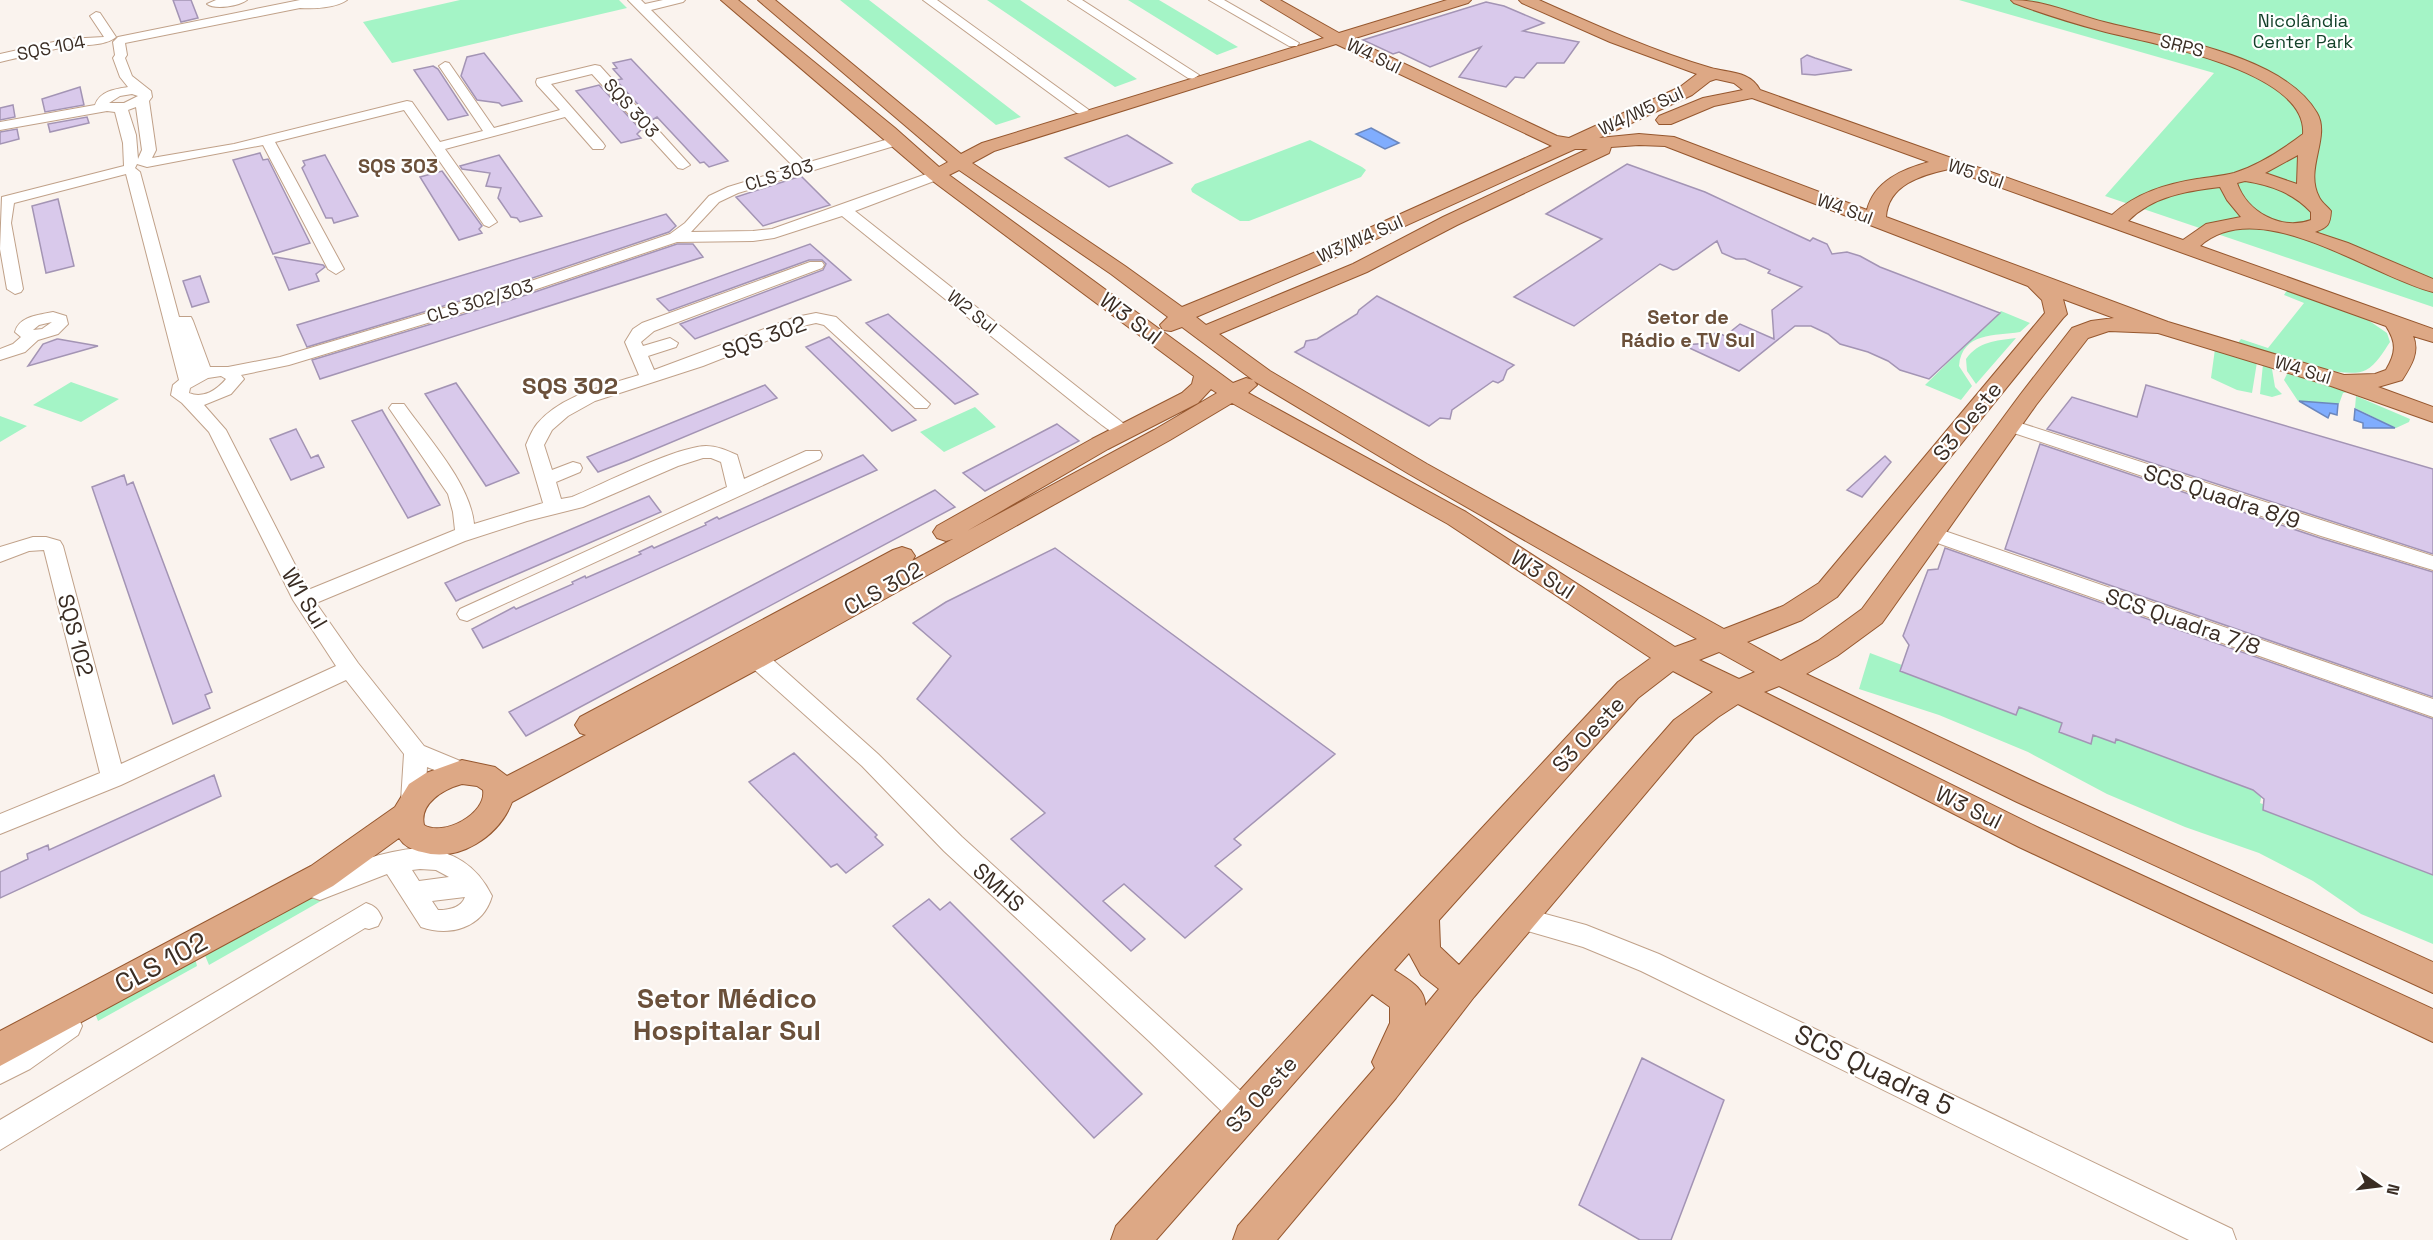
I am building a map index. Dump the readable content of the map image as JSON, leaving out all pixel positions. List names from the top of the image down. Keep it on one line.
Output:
{"streets":{"main road":["SRPS","W4 Sul","W4/W5 Sul","W5 Sul","W3/W4 Sul","W3 Sul","S3 Oeste","CLS 302","CLS 102"],"street":["SQS 104","SQS 303","CLS 303","CLS 302/303","W2 Sul","SQS 302","SCS Quadra 8/9","W1 Sul","SCS Quadra 7/8","SQS 102","SMHS","SCS Quadra 5"]},"crossings":[["W4 Sul","W4/W5 Sul"],["W4 Sul","W3/W4 Sul"],["W4/W5 Sul","W5 Sul"],["W4/W5 Sul","W3/W4 Sul"],["CLS 303","CLS 302/303"],["CLS 303","W3 Sul"],["W3/W4 Sul","W3 Sul"],["W2 Sul","CLS 302"],["W3 Sul","S3 Oeste"],["W3 Sul","CLS 302"],["S3 Oeste","SCS Quadra 8/9"],["S3 Oeste","SCS Quadra 7/8"],["S3 Oeste","SMHS"],["S3 Oeste","SCS Quadra 5"],["CLS 302","W1 Sul"],["CLS 302","SMHS"],["CLS 302","CLS 102"],["W1 Sul","CLS 102"]],"districts":["SQS 303","Setor de Rádio e TV Sul","SQS 302","Setor Médico Hospitalar Sul"],"parks":["Nicolândia Center Park"],"north":"right"}
